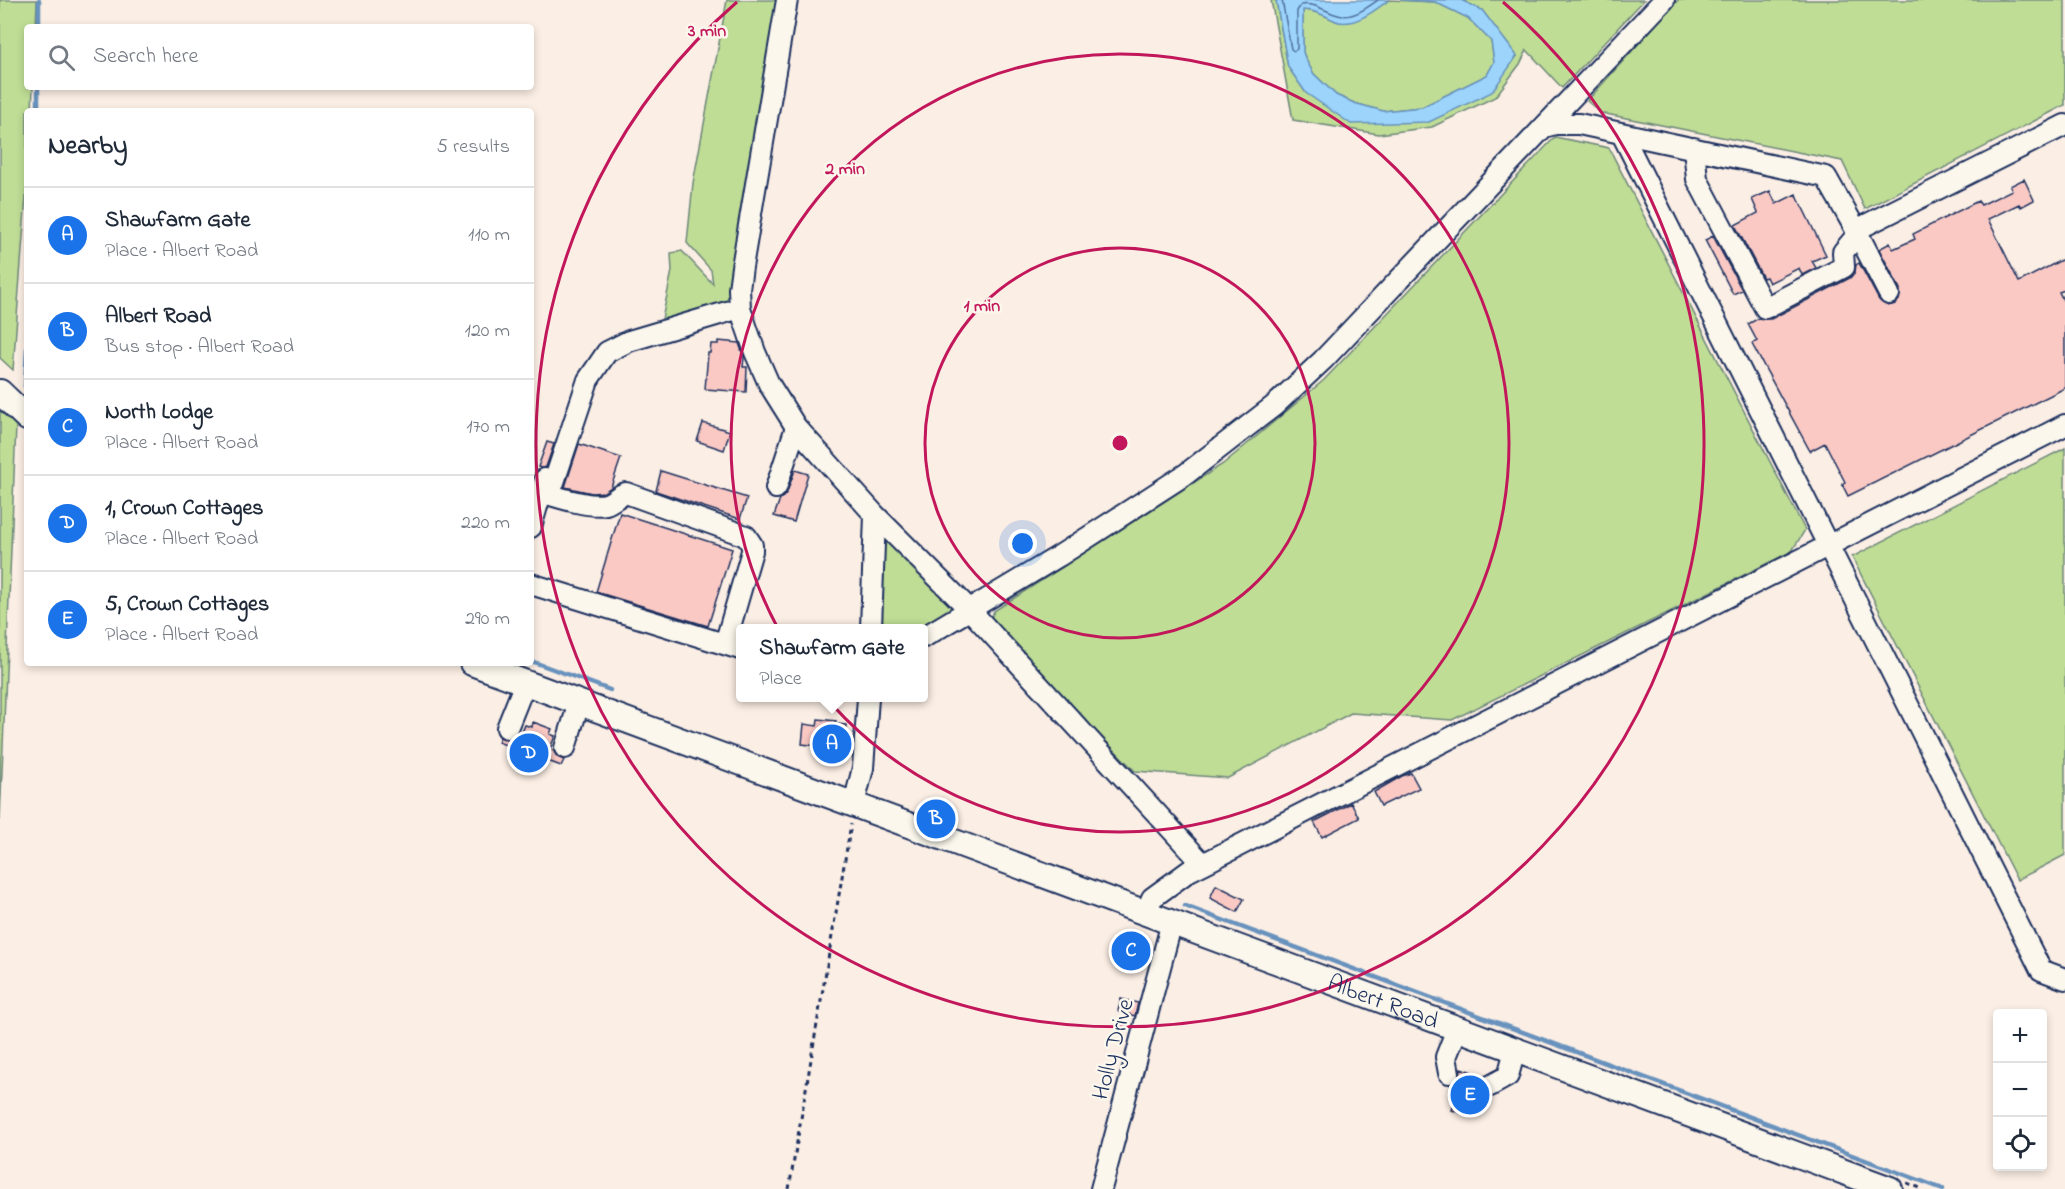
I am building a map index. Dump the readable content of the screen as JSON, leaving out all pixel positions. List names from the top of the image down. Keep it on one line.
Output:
{"streets":{"main road":["Albert Road"],"lane":["Holly Drive"]},"crossings":[["Albert Road","Holly Drive"]],"page":{"search":"Search here","heading":["Nearby","5 results"],"list":[{"mark":"A","name":"Shawfarm Gate","note":"Place · Albert Road","value":"110 m"},{"mark":"B","name":"Albert Road","note":"Bus stop · Albert Road","value":"120 m"},{"mark":"C","name":"North Lodge","note":"Place · Albert Road","value":"170 m"},{"mark":"D","name":"1, Crown Cottages","note":"Place · Albert Road","value":"220 m"},{"mark":"E","name":"5, Crown Cottages","note":"Place · Albert Road","value":"290 m"}],"popup":["Shawfarm Gate","Place"],"pins":["A","D","B","C","E"],"map_buttons":["+","−"]},"rings":["3 min","2 min","1 min"]}
